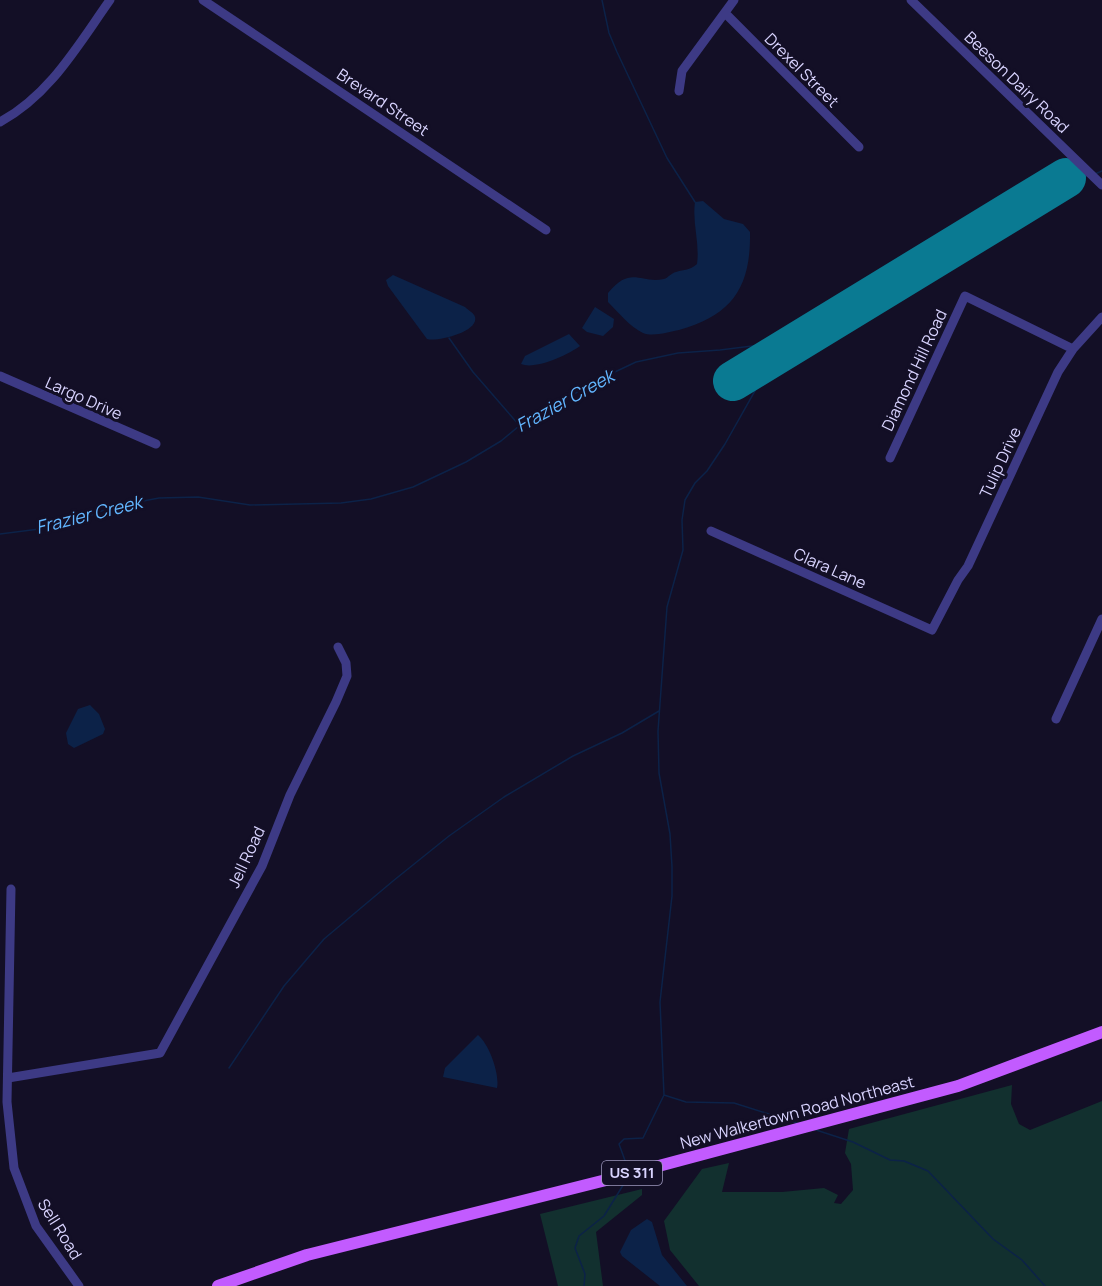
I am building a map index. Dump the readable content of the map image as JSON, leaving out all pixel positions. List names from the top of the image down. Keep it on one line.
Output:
{"streets":{"main road":["New Walkertown Road Northeast","US 311"],"street":["Drexel Street","Beeson Dairy Road","Brevard Street","Diamond Hill Road","Largo Drive","Tulip Drive","Clara Lane","Jell Road","Sell Road"]},"crossings":[["Diamond Hill Road","Tulip Drive"],["Tulip Drive","Clara Lane"],["Jell Road","Sell Road"]],"water":["Frazier Creek"]}
